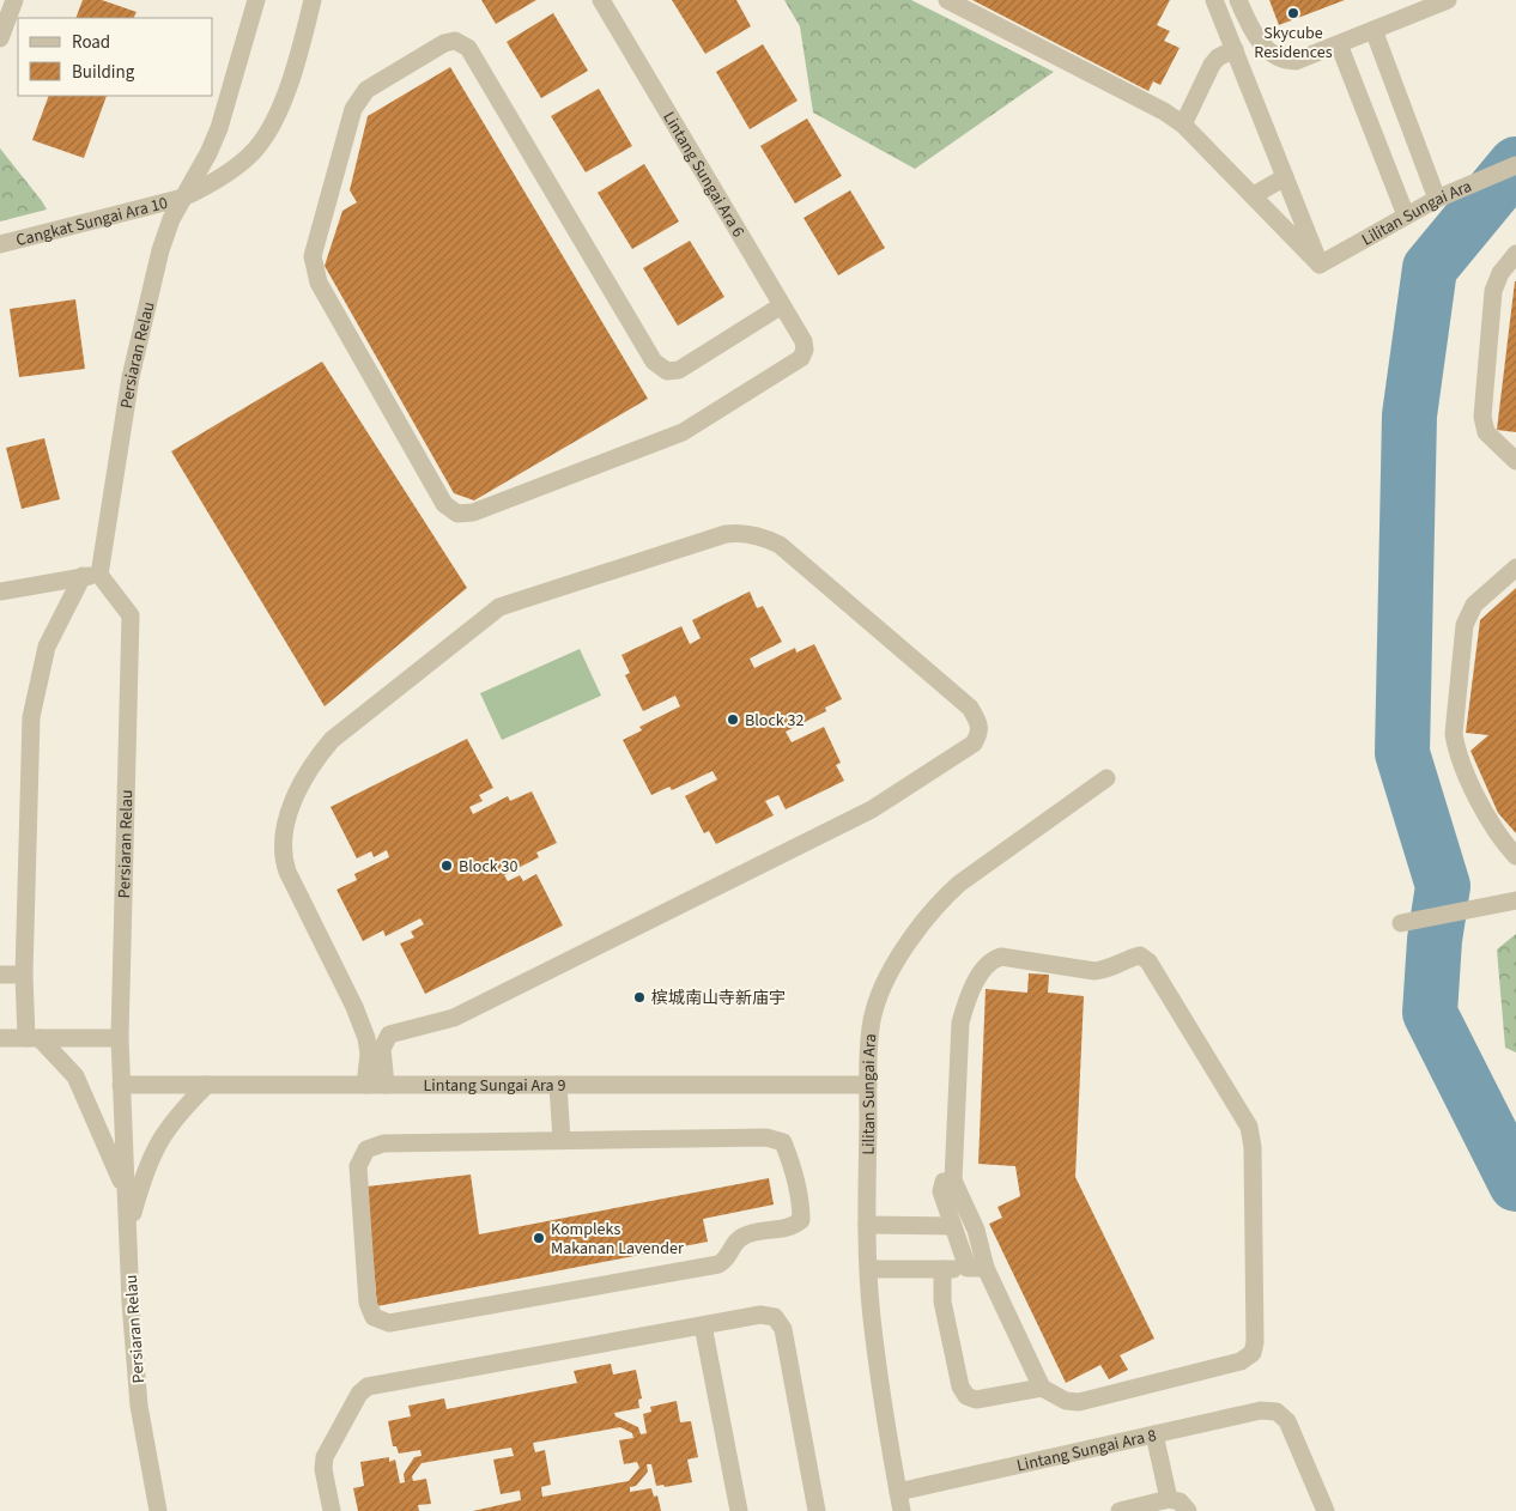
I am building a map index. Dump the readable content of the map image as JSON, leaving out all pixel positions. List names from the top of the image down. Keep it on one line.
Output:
{"streets":{"street":["Lintang Sungai Ara 6","Lilitan Sungai Ara","Cangkat Sungai Ara 10","Persiaran Relau","Lintang Sungai Ara 9","Lintang Sungai Ara 8"]},"crossings":[["Lilitan Sungai Ara","Lintang Sungai Ara 9"],["Lilitan Sungai Ara","Lintang Sungai Ara 8"],["Cangkat Sungai Ara 10","Persiaran Relau"],["Persiaran Relau","Lintang Sungai Ara 9"]],"places":["Skycube Residences","Block 32","Block 30","槟城南山寺新庙宇","Kompleks Makanan Lavender"],"legend":["Road","Building"]}
